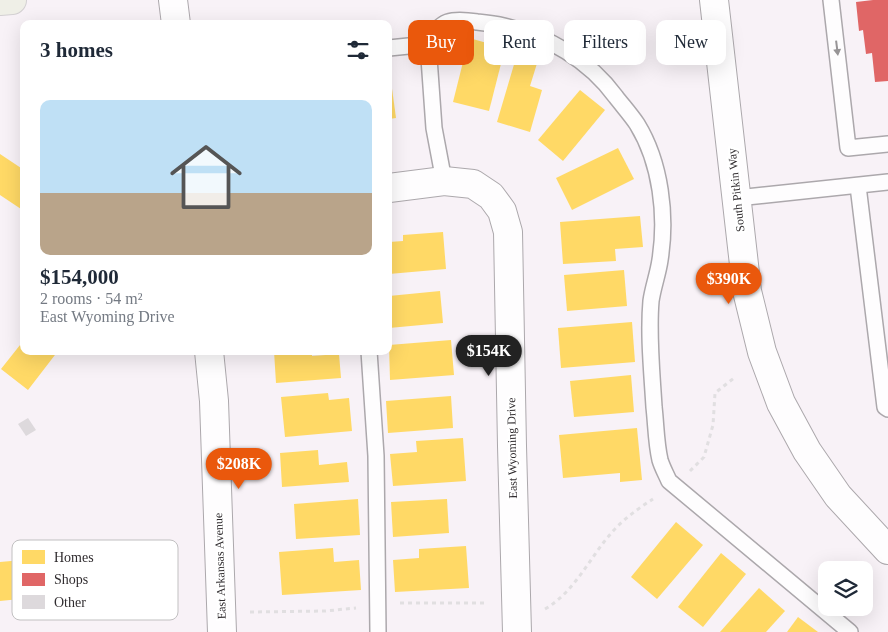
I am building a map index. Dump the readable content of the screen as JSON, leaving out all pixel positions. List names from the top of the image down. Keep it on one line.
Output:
{"streets":{"street":["South Pitkin Way","East Wyoming Drive","East Arkansas Avenue"]},"legend":["Homes","Shops","Other"],"page":{"chip":["Buy","Rent","Filters","New"],"heading":"3 homes","list":[{"name":"$154,000","note":"2 rooms · 54 m² · East Wyoming Drive"}],"price":["$390K","$154K","$208K"]}}
